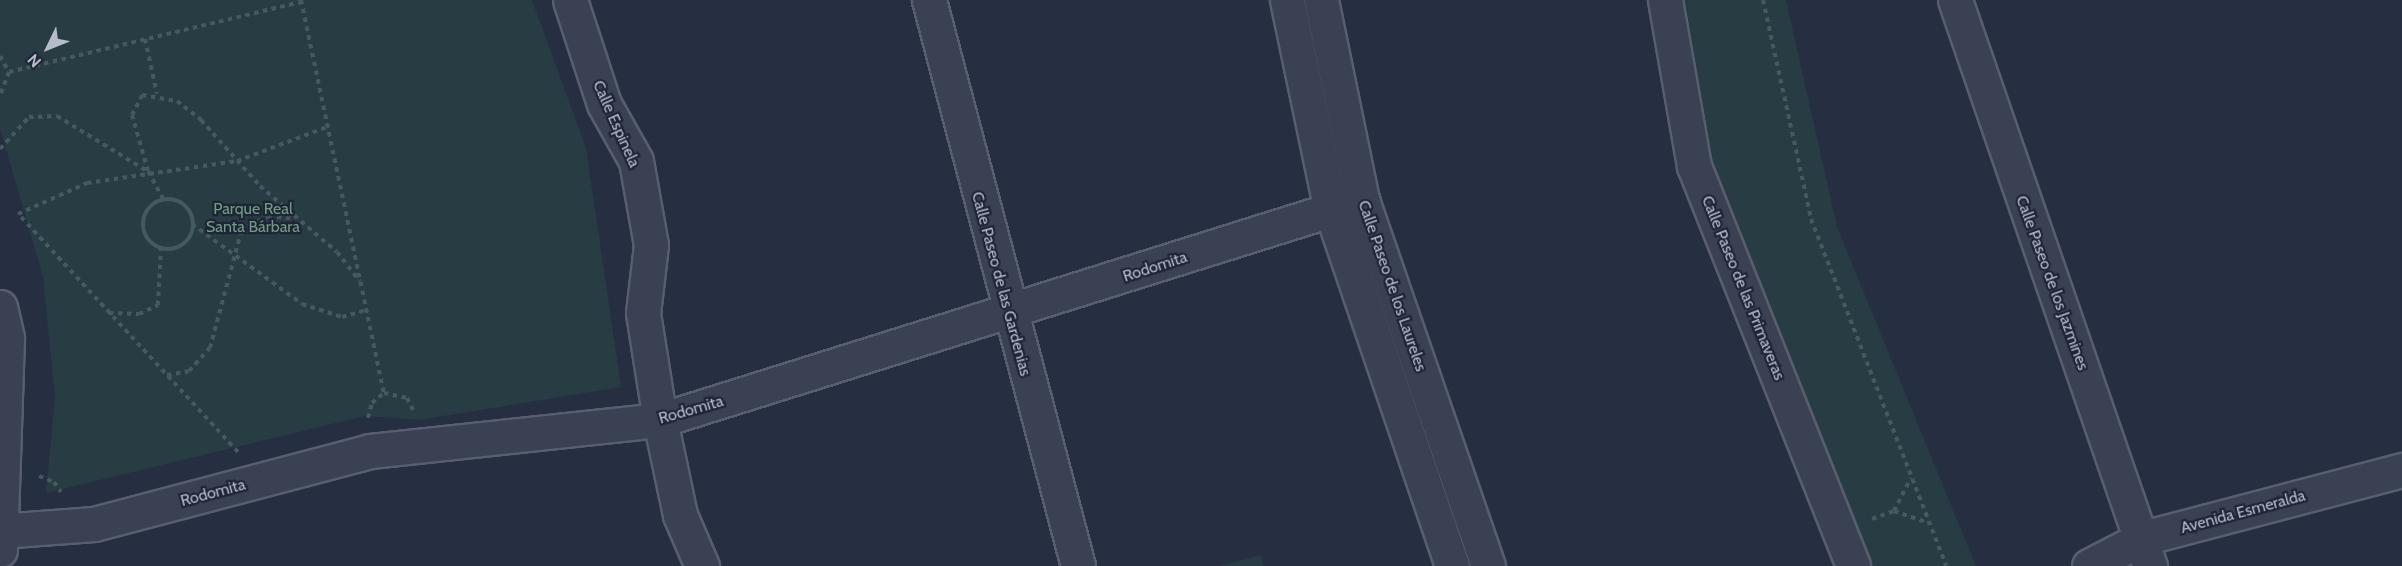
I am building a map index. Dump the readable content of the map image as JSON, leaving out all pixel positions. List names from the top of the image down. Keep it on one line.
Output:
{"streets":{"street":["Calle Espinela","Rodomita","Calle Paseo de los Jazmines","Calle Paseo de las Gardenias","Calle Paseo de los Laureles","Calle Paseo de las Primaveras","Avenida Esmeralda"]},"crossings":[["Calle Espinela","Rodomita"],["Rodomita","Calle Paseo de las Gardenias"],["Rodomita","Calle Paseo de los Laureles"],["Calle Paseo de los Jazmines","Avenida Esmeralda"]],"parks":["Parque Real Santa Bárbara"],"north":"bottom left"}
